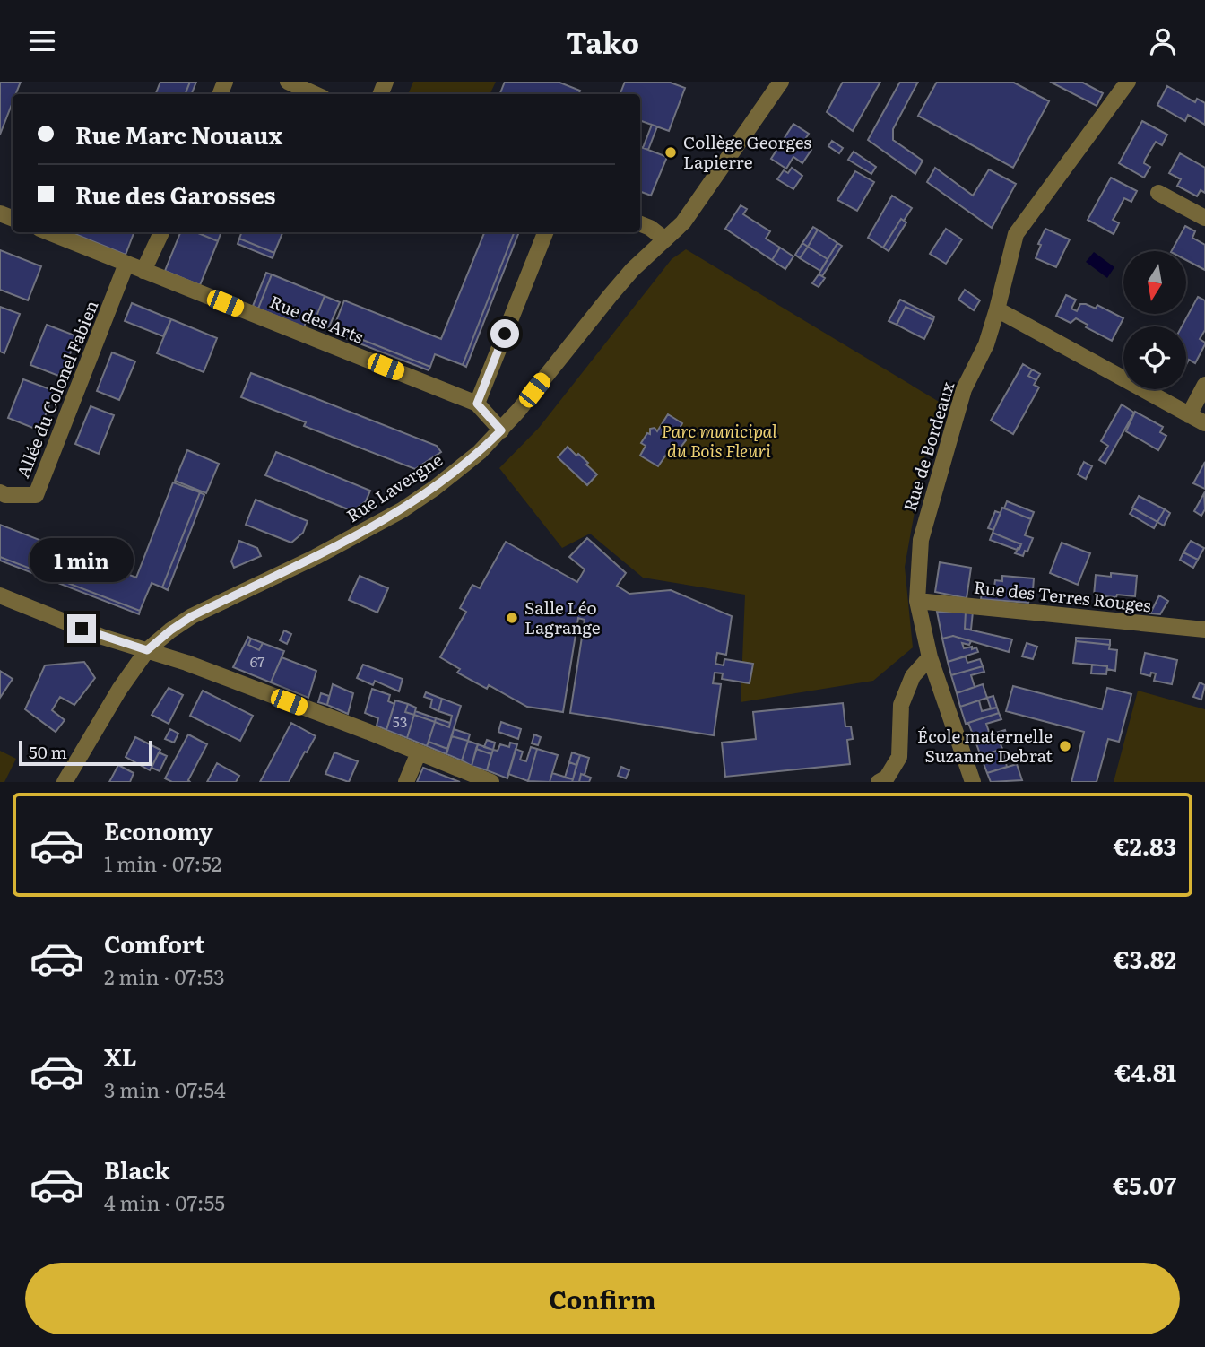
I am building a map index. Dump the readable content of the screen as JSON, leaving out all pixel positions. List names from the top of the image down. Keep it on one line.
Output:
{"streets":{"street":["Rue des Arts","Allée du Colonel Fabien","Rue de Bordeaux","Rue Lavergne","Rue des Terres Rouges"]},"crossings":[["Rue des Arts","Allée du Colonel Fabien"],["Rue des Arts","Rue Lavergne"],["Rue de Bordeaux","Rue des Terres Rouges"]],"parks":["Parc municipal du Bois Fleuri"],"places":["Collège Georges Lapierre","Salle Léo Lagrange","École maternelle Suzanne Debrat"],"house_numbers":["67","53"],"scale_bar":"50 m","north":"bottom","page":{"header":"Tako","banner":["Rue Marc Nouaux","Rue des Garosses"],"bubble":"1 min","scale":"50 m","list":[{"name":"Economy","note":"1 min · 07:52","value":"€2.83"},{"name":"Comfort","note":"2 min · 07:53","value":"€3.82"},{"name":"XL","note":"3 min · 07:54","value":"€4.81"},{"name":"Black","note":"4 min · 07:55","value":"€5.07"}],"buttons":"Confirm"}}
